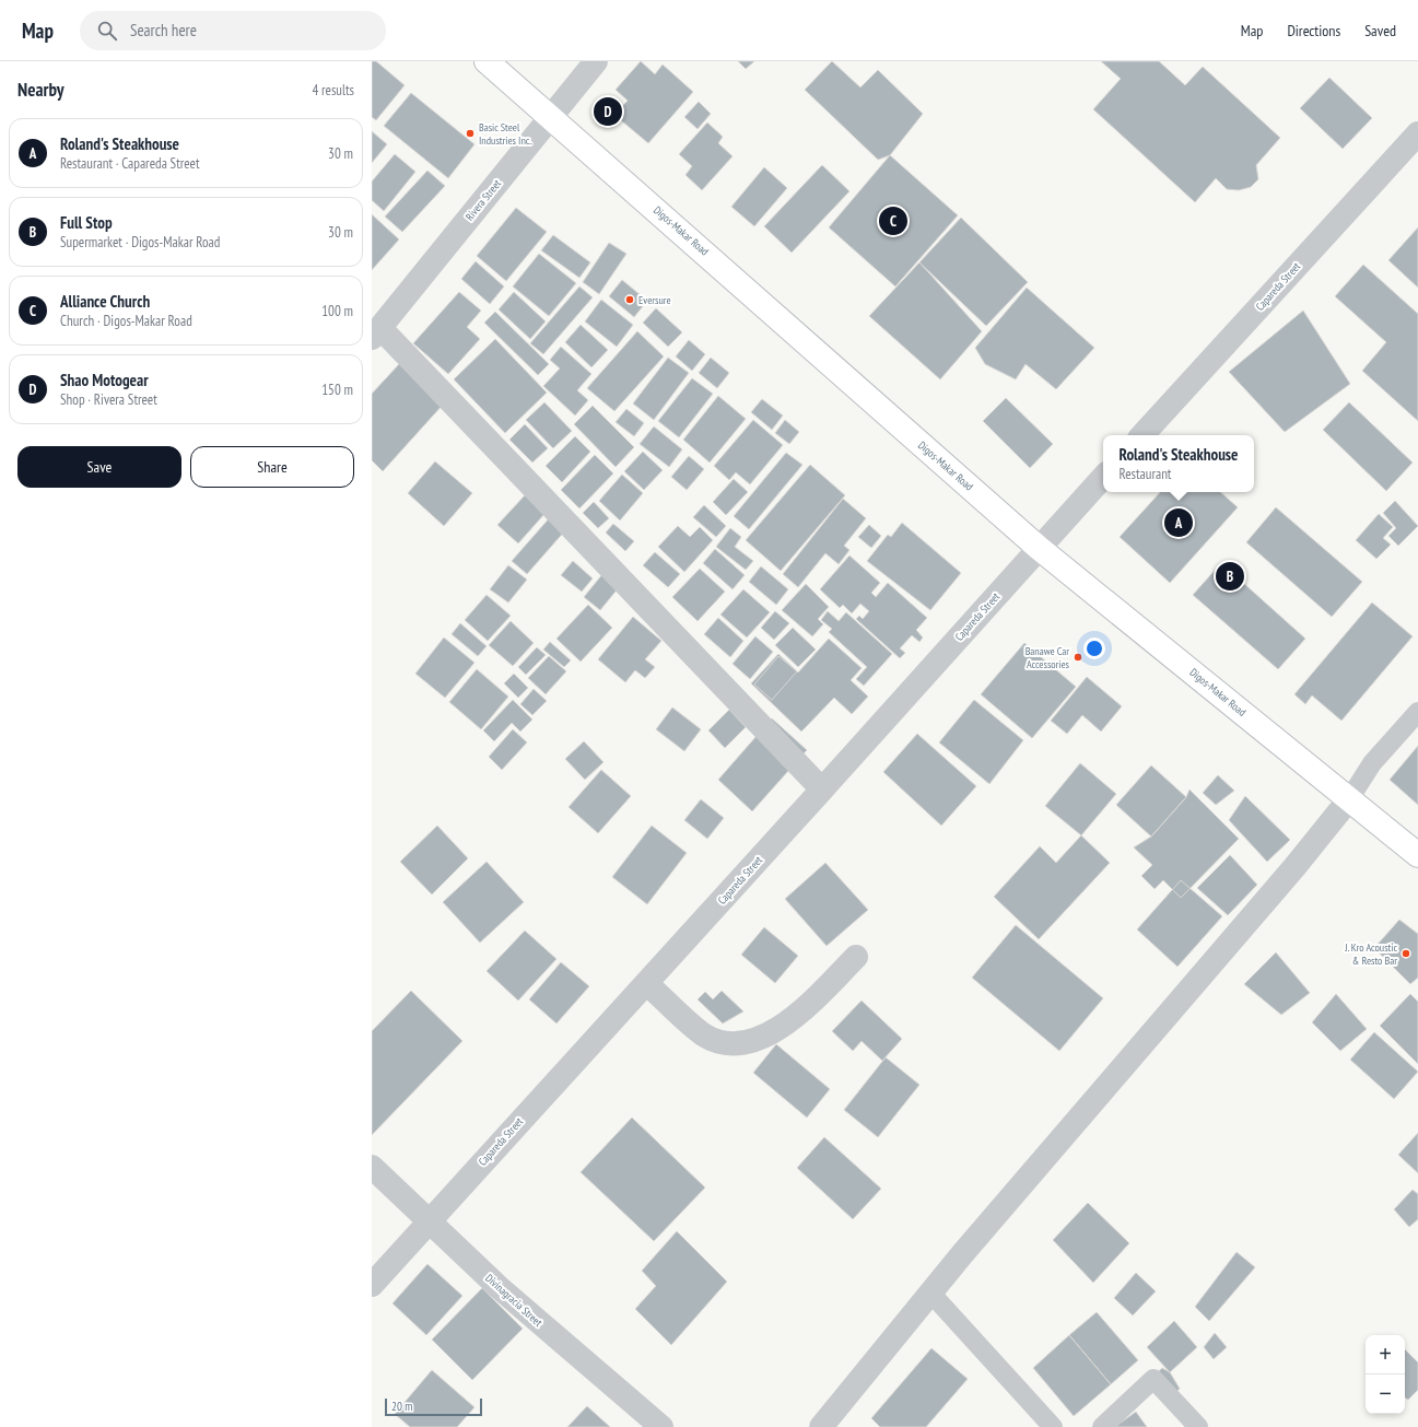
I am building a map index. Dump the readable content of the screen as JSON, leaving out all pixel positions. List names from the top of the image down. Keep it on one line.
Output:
{"streets":{"main road":["Digos-Makar Road"],"street":["Rivera Street","Capareda Street","Divinagracia Street"]},"crossings":[["Rivera Street","Digos-Makar Road"],["Digos-Makar Road","Capareda Street"],["Capareda Street","Divinagracia Street"]],"places":["Basic Steel Industries Inc.","Eversure","Banawe Car Accessories","J. Kro Acoustic & Resto Bar"],"scale_bar":"20 m","page":{"header":"Map","search":"Search here","nav":["Map","Directions","Saved"],"heading":["Nearby","4 results"],"pins":["D","C","A","B"],"list":[{"mark":"A","name":"Roland's Steakhouse","note":"Restaurant · Capareda Street","value":"30 m"},{"mark":"B","name":"Full Stop","note":"Supermarket · Digos-Makar Road","value":"30 m"},{"mark":"C","name":"Alliance Church","note":"Church · Digos-Makar Road","value":"100 m"},{"mark":"D","name":"Shao Motogear","note":"Shop · Rivera Street","value":"150 m"}],"buttons":["Save","Share"],"popup":["Roland's Steakhouse","Restaurant"],"map_buttons":["+","−"],"scale":"20 m"}}
